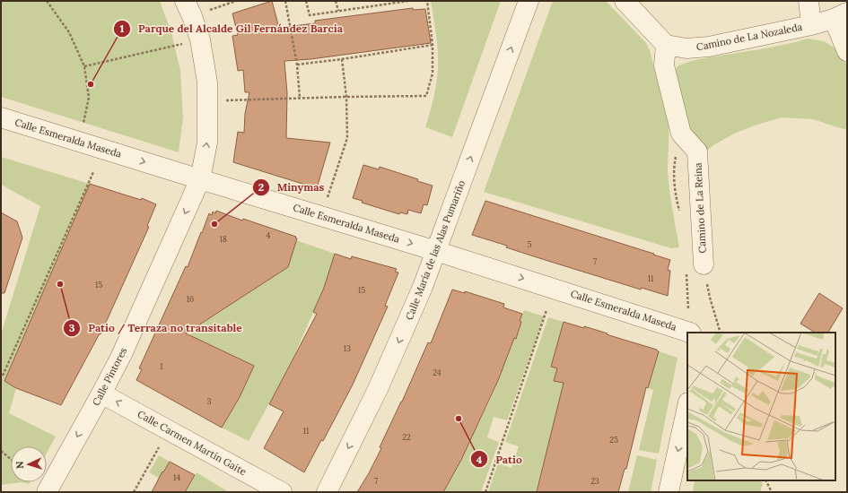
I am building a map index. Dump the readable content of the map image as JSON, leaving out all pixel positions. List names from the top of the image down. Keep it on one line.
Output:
{"streets":{"street":["Camino de La Nozaleda","Calle Esmeralda Maseda","Camino de La Reina","Calle María de las Alas Pumariño","Calle Pintores","Calle Carmen Martín Gaite"]},"crossings":[["Camino de La Nozaleda","Camino de La Reina"],["Calle Esmeralda Maseda","Calle María de las Alas Pumariño"],["Calle Esmeralda Maseda","Calle Pintores"],["Calle Pintores","Calle Carmen Martín Gaite"]],"one_way":["Calle Esmeralda Maseda","Calle Carmen Martín Gaite"],"places":["Parque del Alcalde Gil Fernández Barcia","Minymas","Patio / Terraza no transitable","Patio"],"house_numbers":["4","18","5","7","11","15","15","16","13","1","24","3","11","22","25","14","7","23"],"north":"left"}
